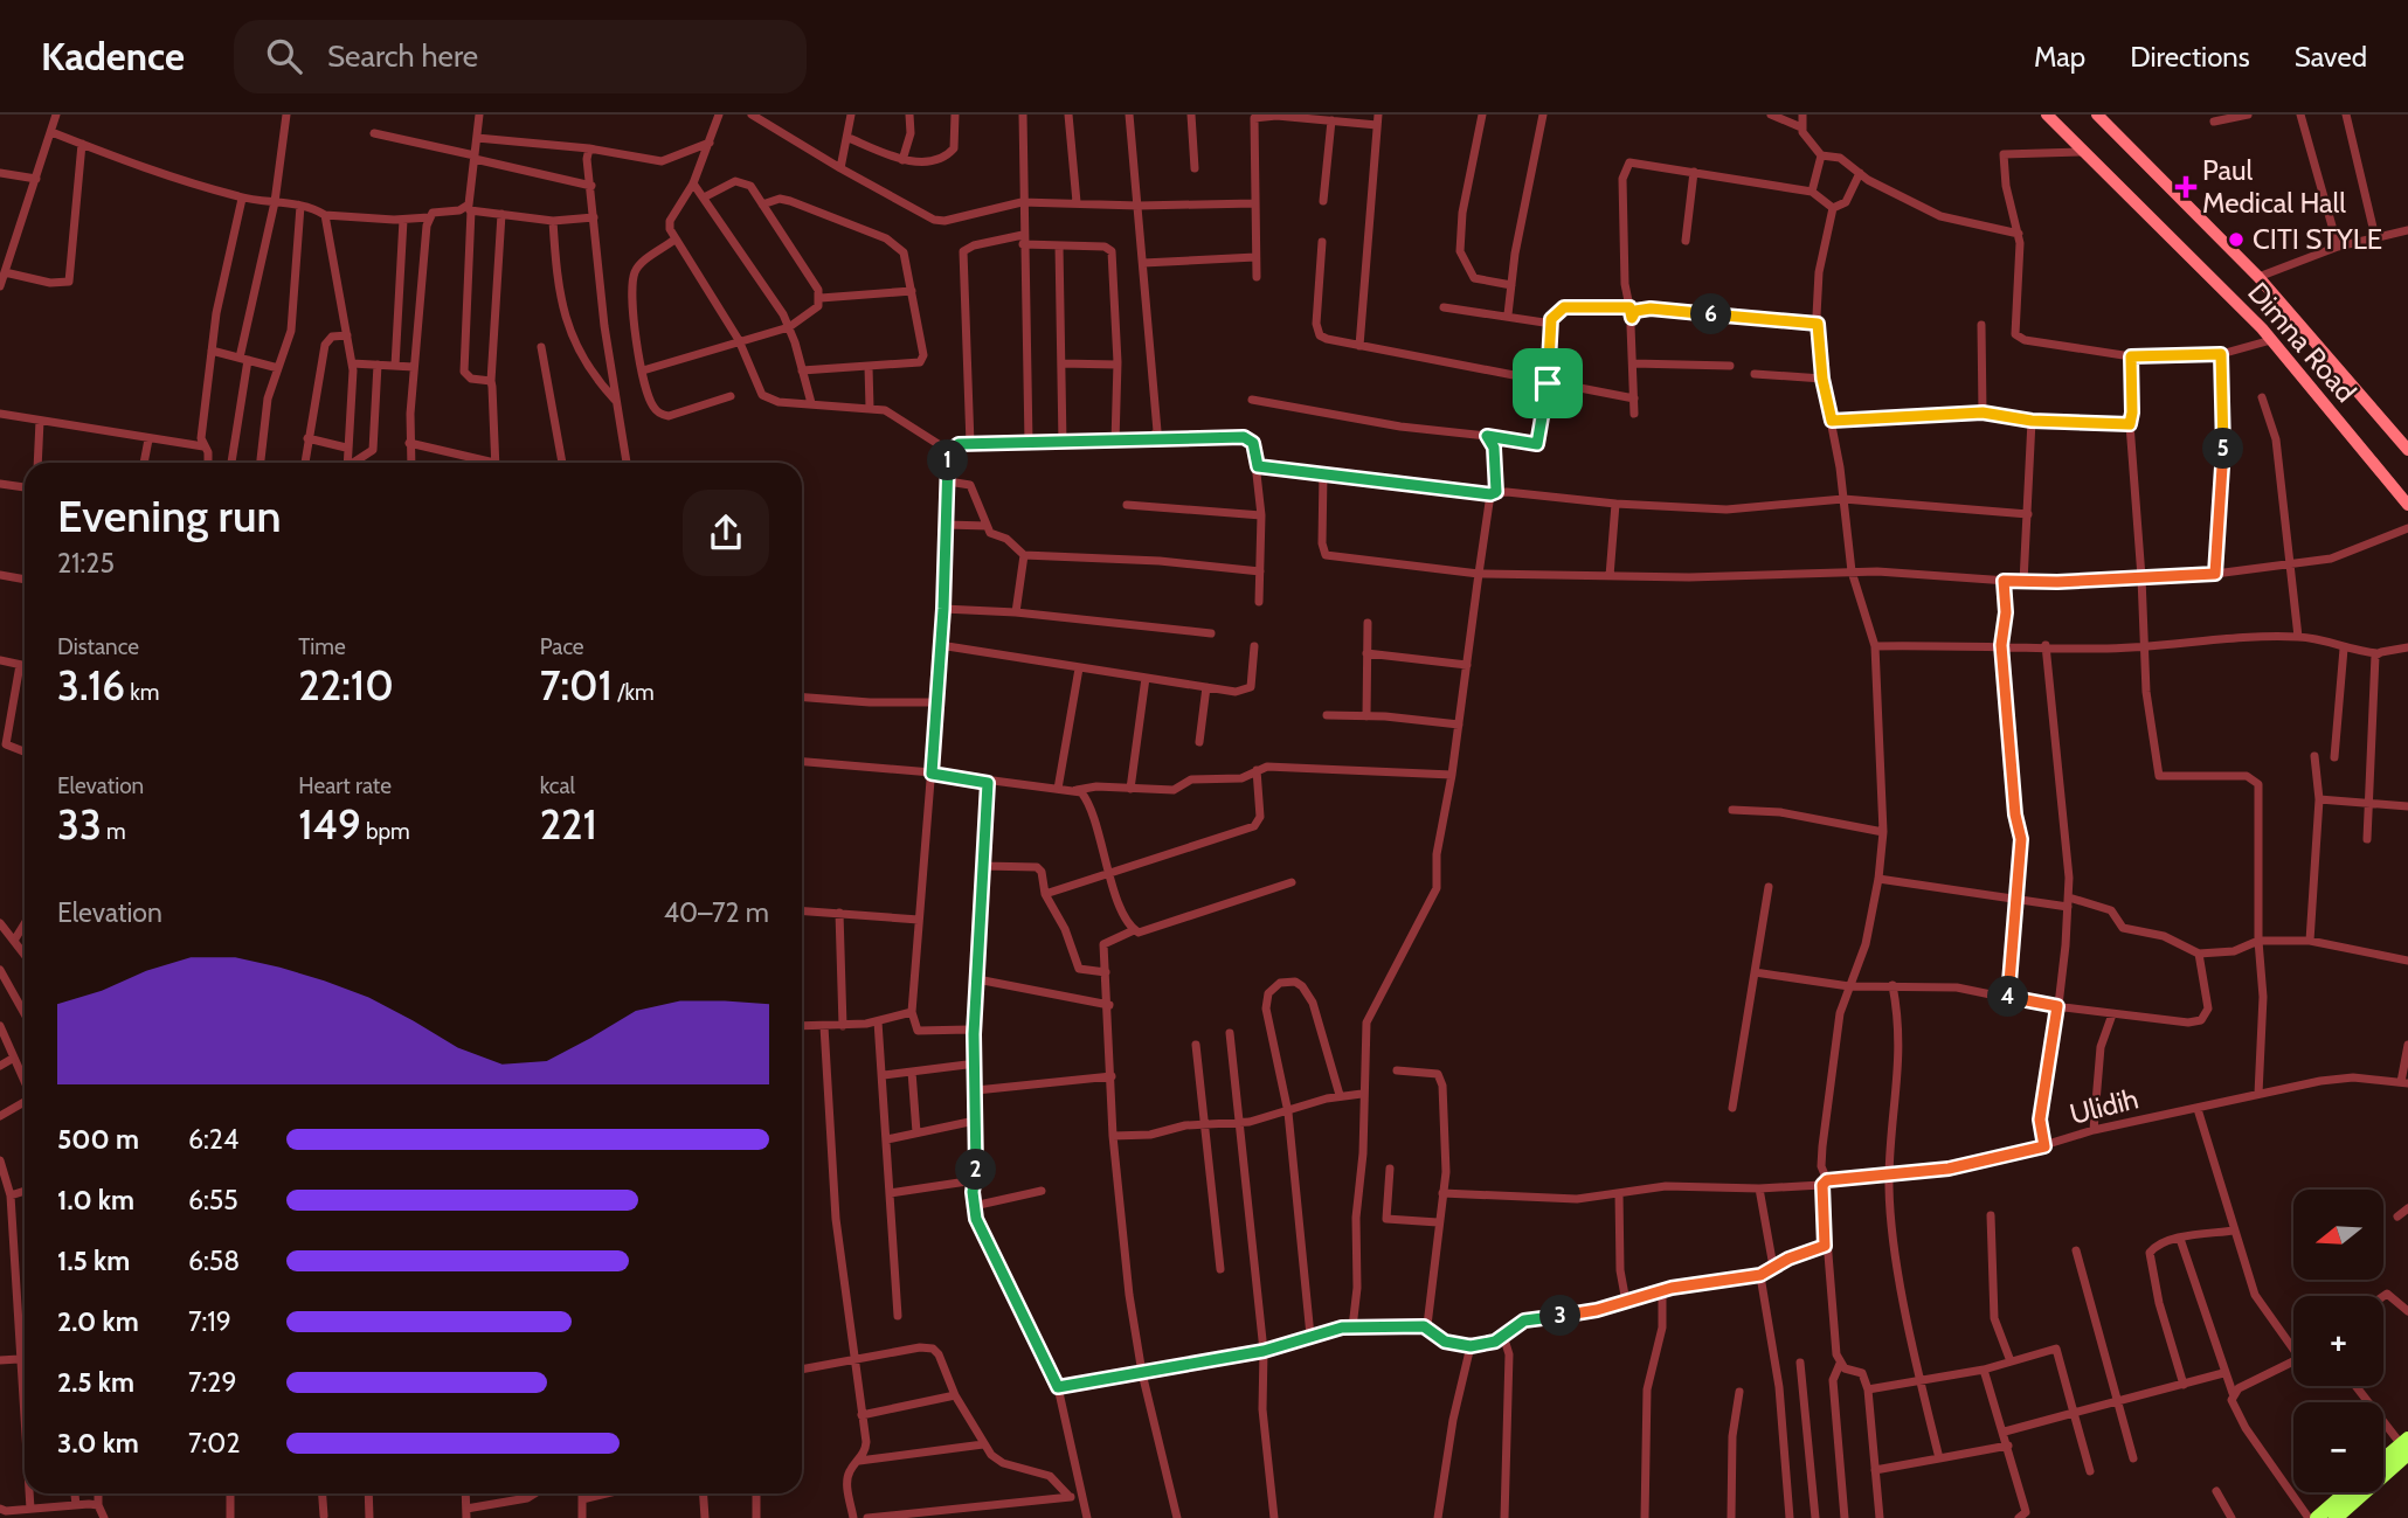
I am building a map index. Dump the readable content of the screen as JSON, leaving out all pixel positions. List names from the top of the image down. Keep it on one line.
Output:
{"streets":{"street":["Dimna Road","Ulidih"]},"places":{"health":["Paul Medical Hall"],"other":["CITI STYLE"]},"north":"left","page":{"header":"Kadence","search":"Search here","nav":["Map","Directions","Saved"],"pins":["6","5","1","4","2","3"],"heading":["Evening run","21:25"],"stats":[["Distance","3.16 km"],["Time","22:10"],["Pace","7:01 /km"],["Elevation","33 m"],["Heart rate","149 bpm"],["kcal","221"]],"chart":["Elevation","40–72 m"],"list":[{"name":"500 m","note":"6:24"},{"name":"1.0 km","note":"6:55"},{"name":"1.5 km","note":"6:58"},{"name":"2.0 km","note":"7:19"},{"name":"2.5 km","note":"7:29"},{"name":"3.0 km","note":"7:02"}],"map_buttons":["+","−"]}}
